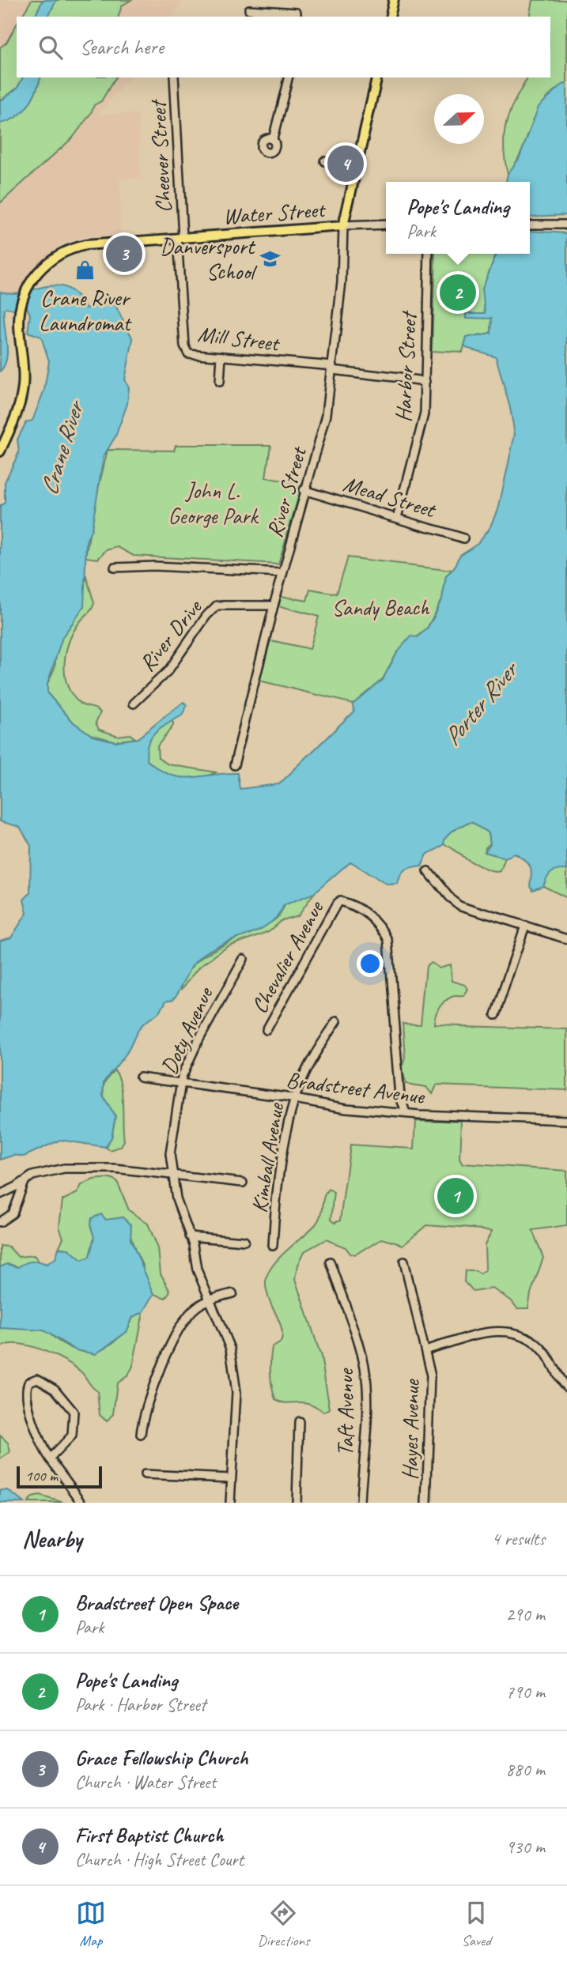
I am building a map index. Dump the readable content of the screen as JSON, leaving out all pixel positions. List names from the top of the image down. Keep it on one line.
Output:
{"streets":{"main road":["Water Street"],"street":["Cheever Street","Mill Street","Harbor Street","River Street","Mead Street","River Drive","Chevalier Avenue","Doty Avenue","Bradstreet Avenue","Kimball Avenue","Taft Avenue","Hayes Avenue"]},"crossings":[["Cheever Street","Water Street"],["Cheever Street","Mill Street"],["Water Street","Mill Street"],["Water Street","River Street"],["Mill Street","Harbor Street"],["Mill Street","River Street"],["Harbor Street","Mead Street"],["River Street","Mead Street"],["River Street","River Drive"],["Chevalier Avenue","Bradstreet Avenue"],["Doty Avenue","Bradstreet Avenue"],["Bradstreet Avenue","Kimball Avenue"]],"water":["Crane River","Porter River"],"parks":["John L. George Park","Sandy Beach"],"places":{"school or university":["Danversport School"],"shop":["Crane River Laundromat"]},"scale_bar":"100 m","north":"right","page":{"search":"Search here","pins":["4","3","2","1"],"popup":["Pope's Landing","Park"],"scale":"100 m","heading":["Nearby","4 results"],"list":[{"mark":"1","name":"Bradstreet Open Space","note":"Park","value":"290 m"},{"mark":"2","name":"Pope's Landing","note":"Park · Harbor Street","value":"790 m"},{"mark":"3","name":"Grace Fellowship Church","note":"Church · Water Street","value":"880 m"},{"mark":"4","name":"First Baptist Church","note":"Church · High Street Court","value":"930 m"}],"nav":["Map","Directions","Saved"]}}
